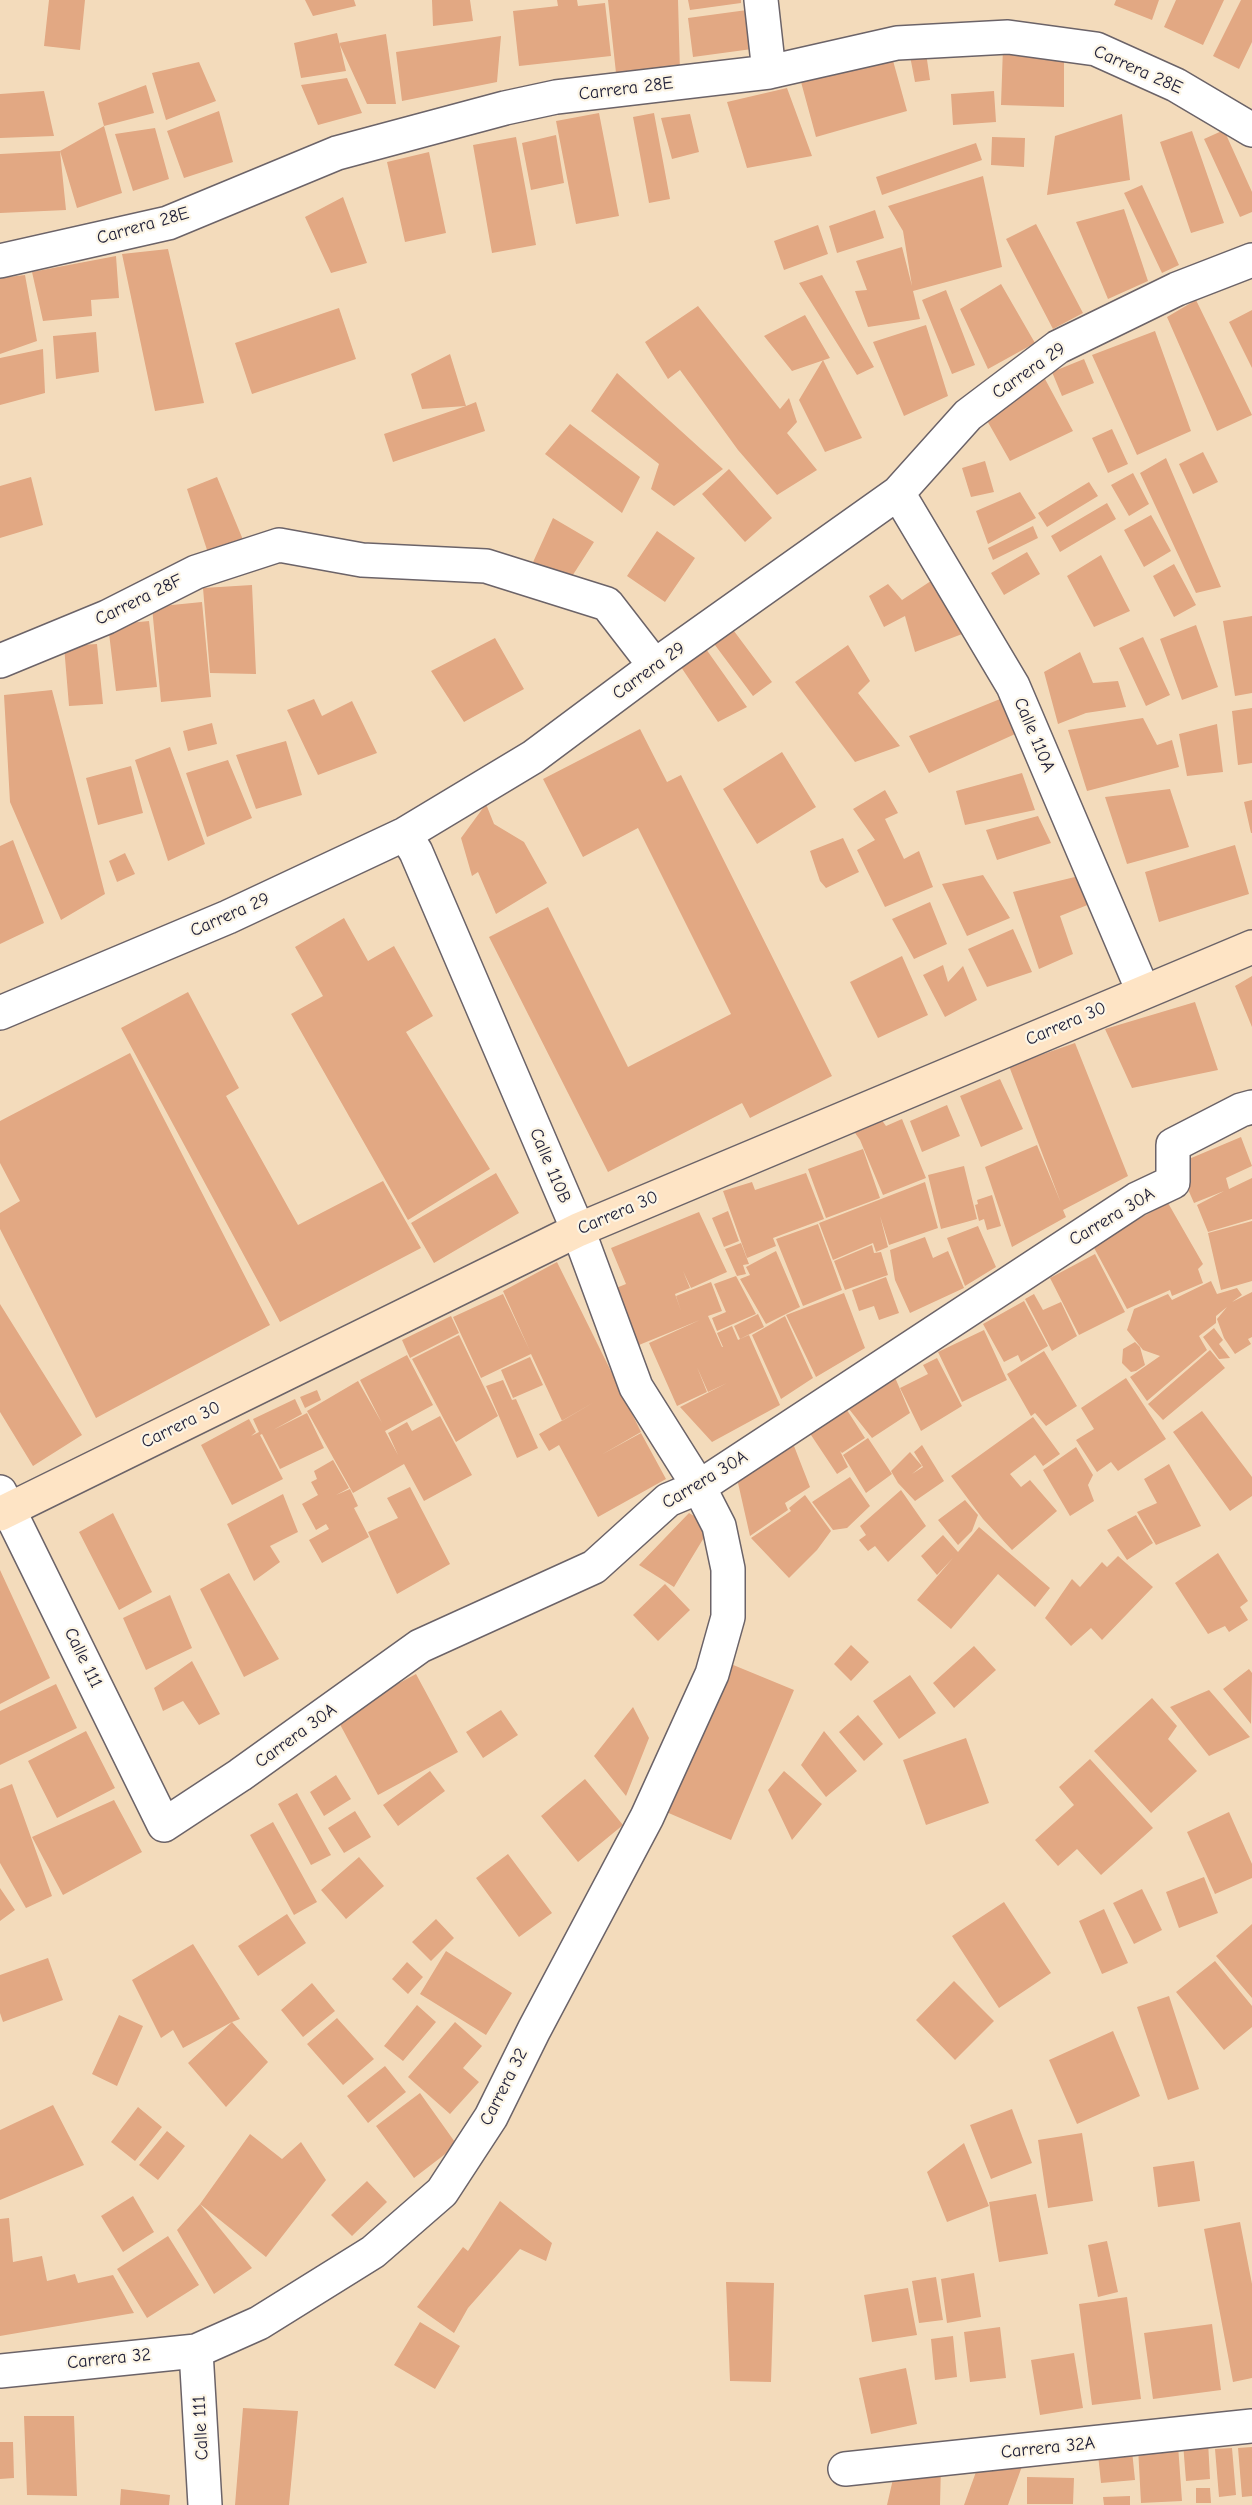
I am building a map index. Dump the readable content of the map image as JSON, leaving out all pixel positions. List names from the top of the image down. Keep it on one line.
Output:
{"streets":{"street":["Carrera 28E","Carrera 29","Carrera 28F","Calle 110A","Carrera 30","Calle 110B","Carrera 30A","Calle 111","Carrera 32","Carrera 32A"]},"crossings":[["Carrera 29","Carrera 28F"],["Carrera 29","Calle 110A"],["Carrera 29","Calle 110B"],["Calle 110A","Carrera 30"],["Carrera 30","Calle 110B"],["Carrera 30","Calle 111"],["Calle 110B","Carrera 30A"],["Calle 110B","Carrera 32"],["Carrera 30A","Calle 111"],["Calle 111","Carrera 32"]]}
